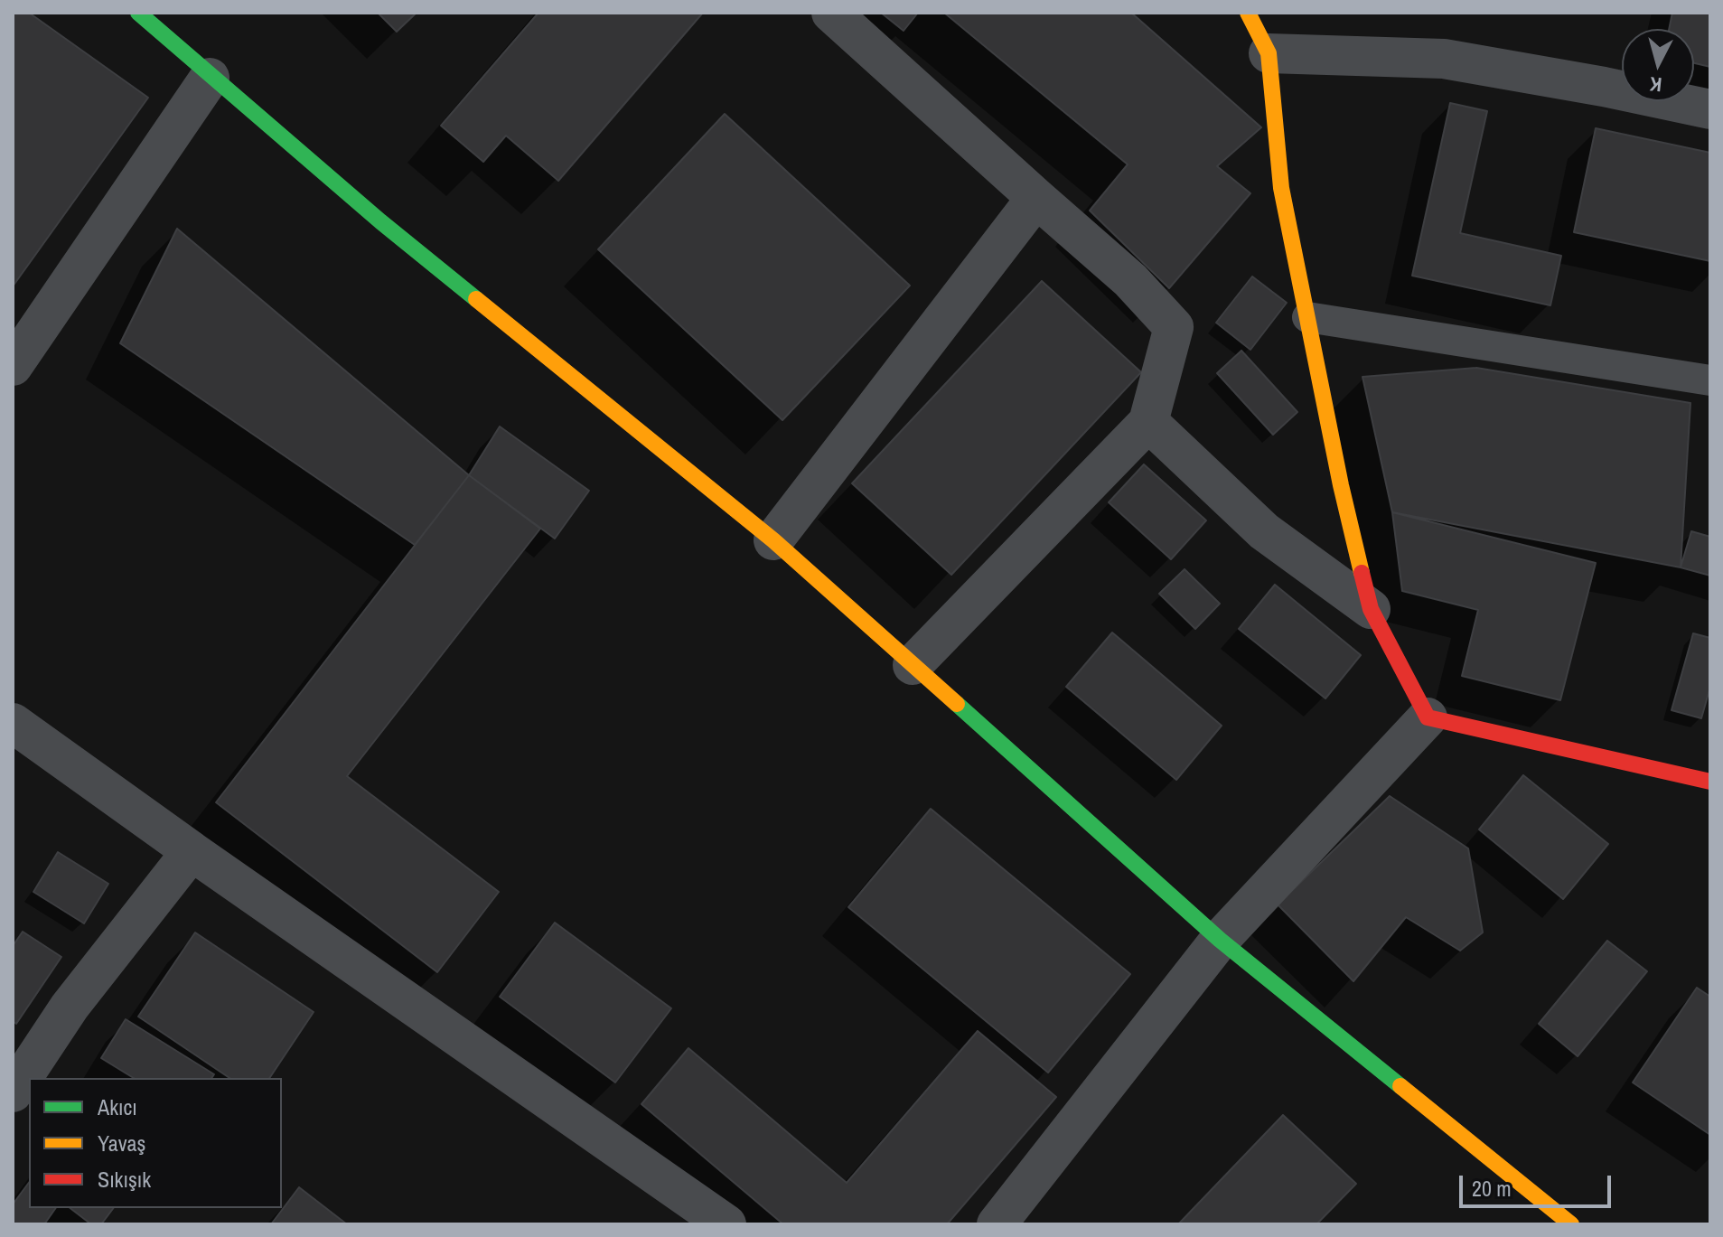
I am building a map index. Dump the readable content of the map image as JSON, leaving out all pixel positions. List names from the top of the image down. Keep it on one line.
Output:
{"legend":["Akıcı","Yavaş","Sıkışık"],"scale_bar":"20 m","north":"bottom"}
